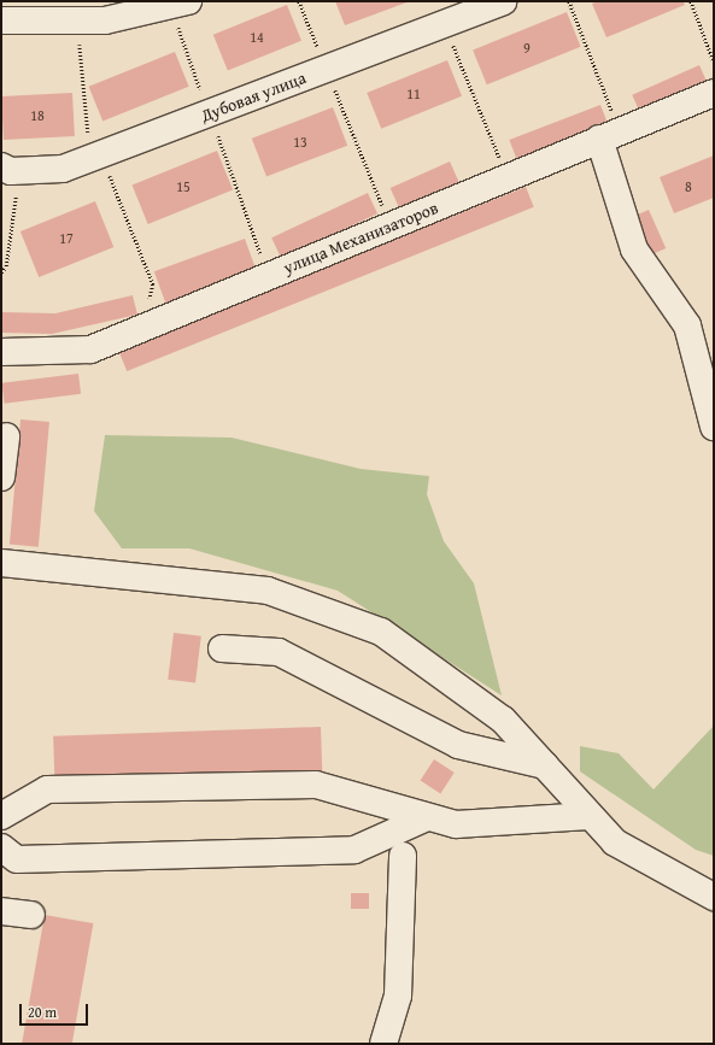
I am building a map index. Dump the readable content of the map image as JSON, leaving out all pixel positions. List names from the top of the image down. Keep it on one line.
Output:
{"streets":{"street":["Дубовая улица","улица Механизаторов"]},"house_numbers":["14","9","11","18","13","15","8","17"],"scale_bar":"20 m"}
